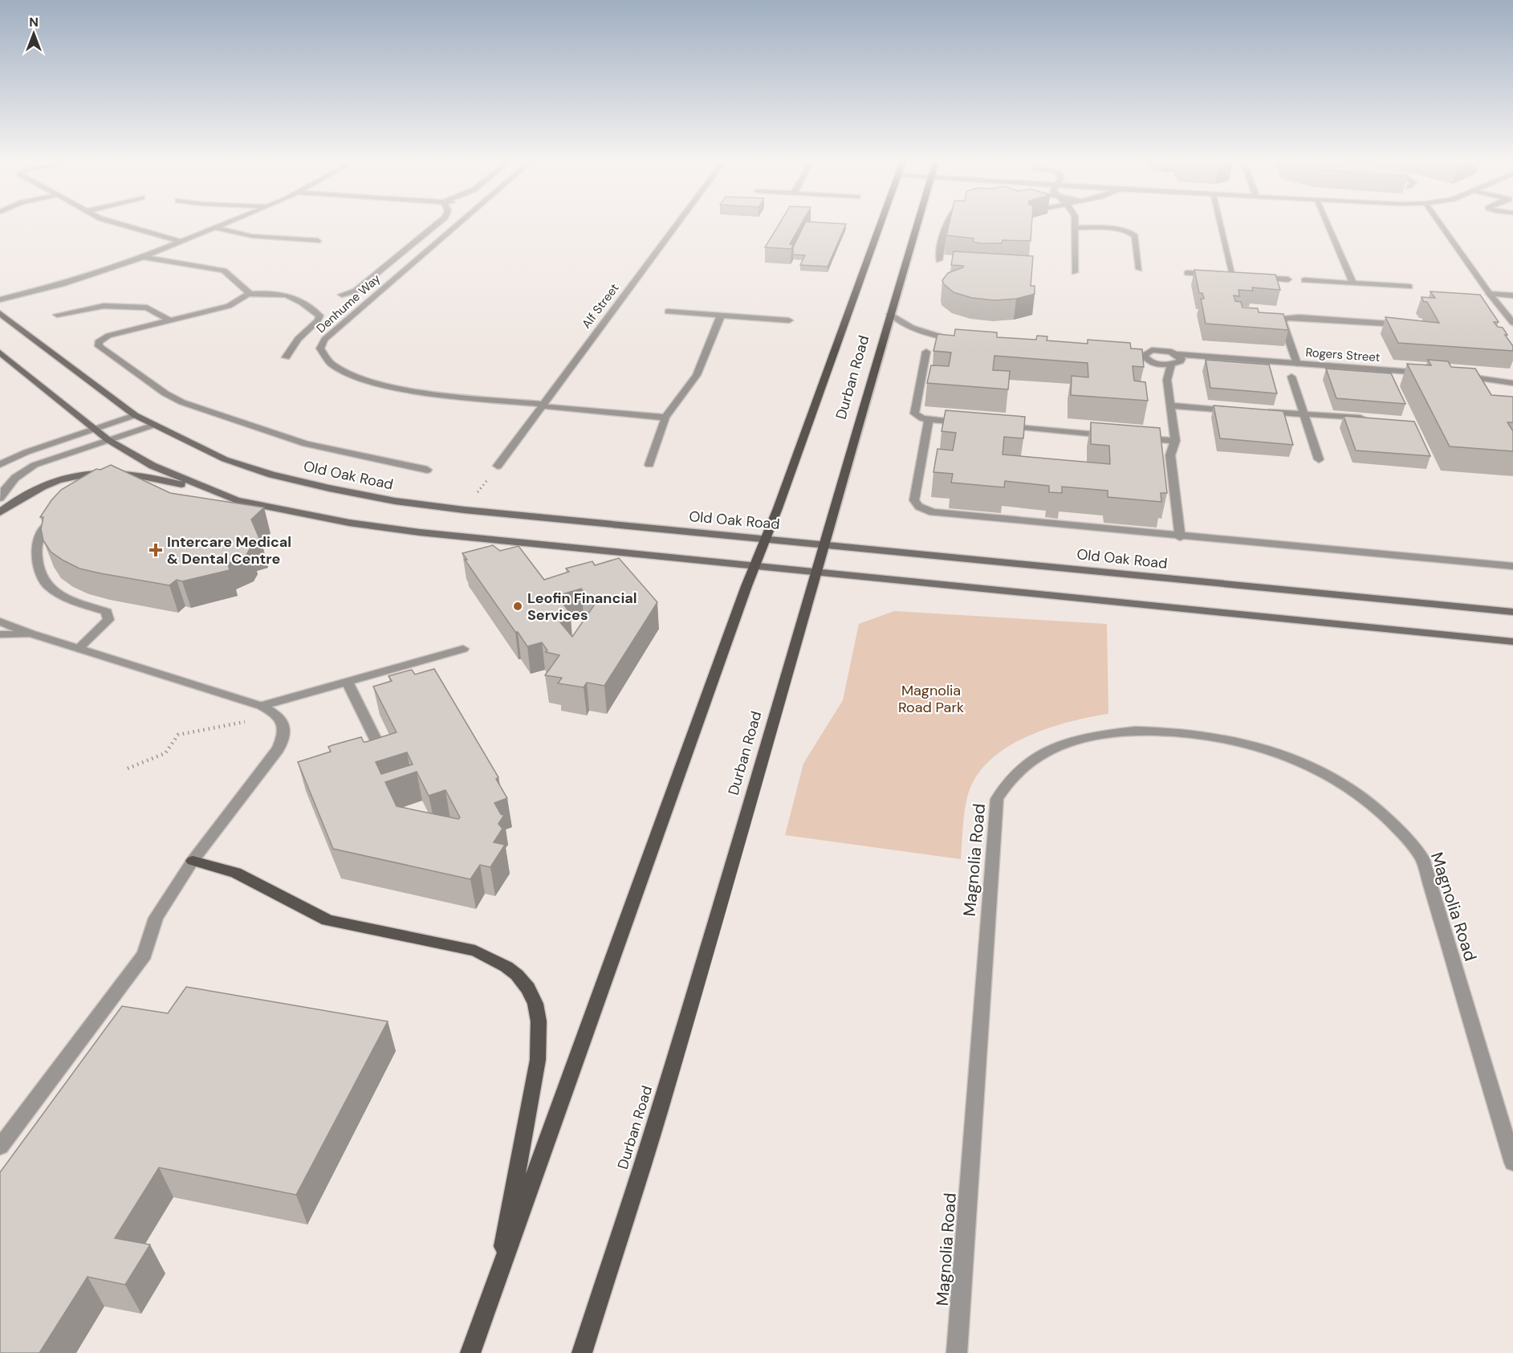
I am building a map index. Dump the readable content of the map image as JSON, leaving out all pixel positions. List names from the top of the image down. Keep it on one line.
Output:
{"streets":{"main road":["Durban Road","Old Oak Road"],"street":["Denhume Way","Alf Street","Rogers Street","Magnolia Road"]},"crossings":[["Denhume Way","Alf Street"],["Durban Road","Old Oak Road"]],"parks":["Magnolia Road Park"],"places":{"health":["Intercare Medical & Dental Centre"],"other":["Leofin Financial Services"]},"north":"top"}
